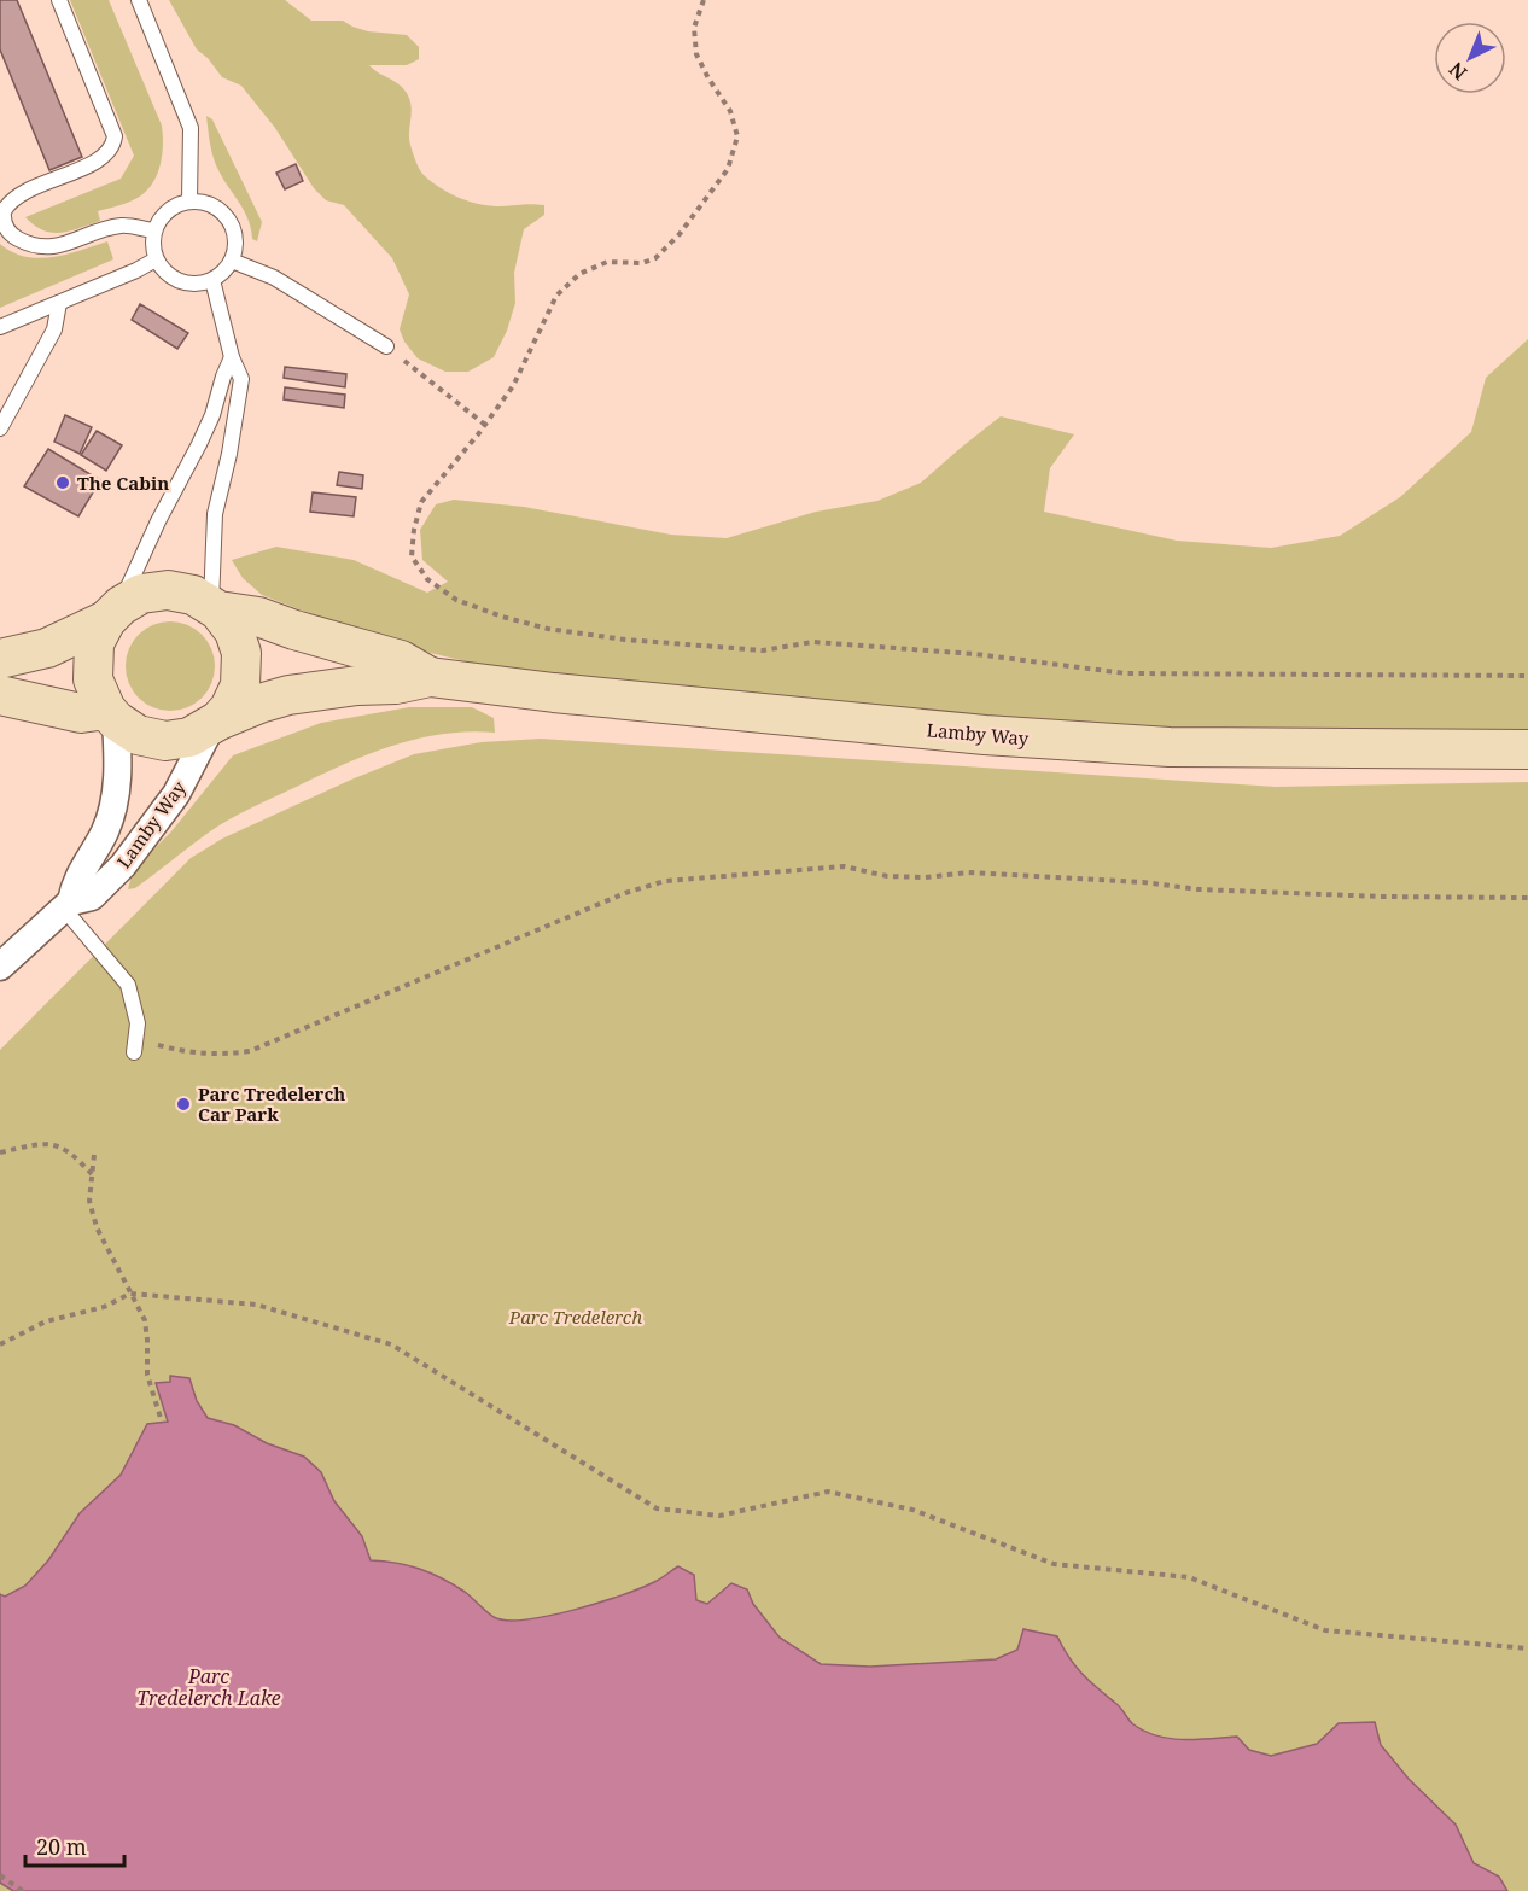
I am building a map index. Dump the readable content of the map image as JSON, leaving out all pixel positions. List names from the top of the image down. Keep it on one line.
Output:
{"streets":{"street":["Lamby Way"]},"water":["Parc Tredelerch Lake"],"parks":["Parc Tredelerch"],"places":["The Cabin","Parc Tredelerch Car Park"],"scale_bar":"20 m","north":"bottom left"}
